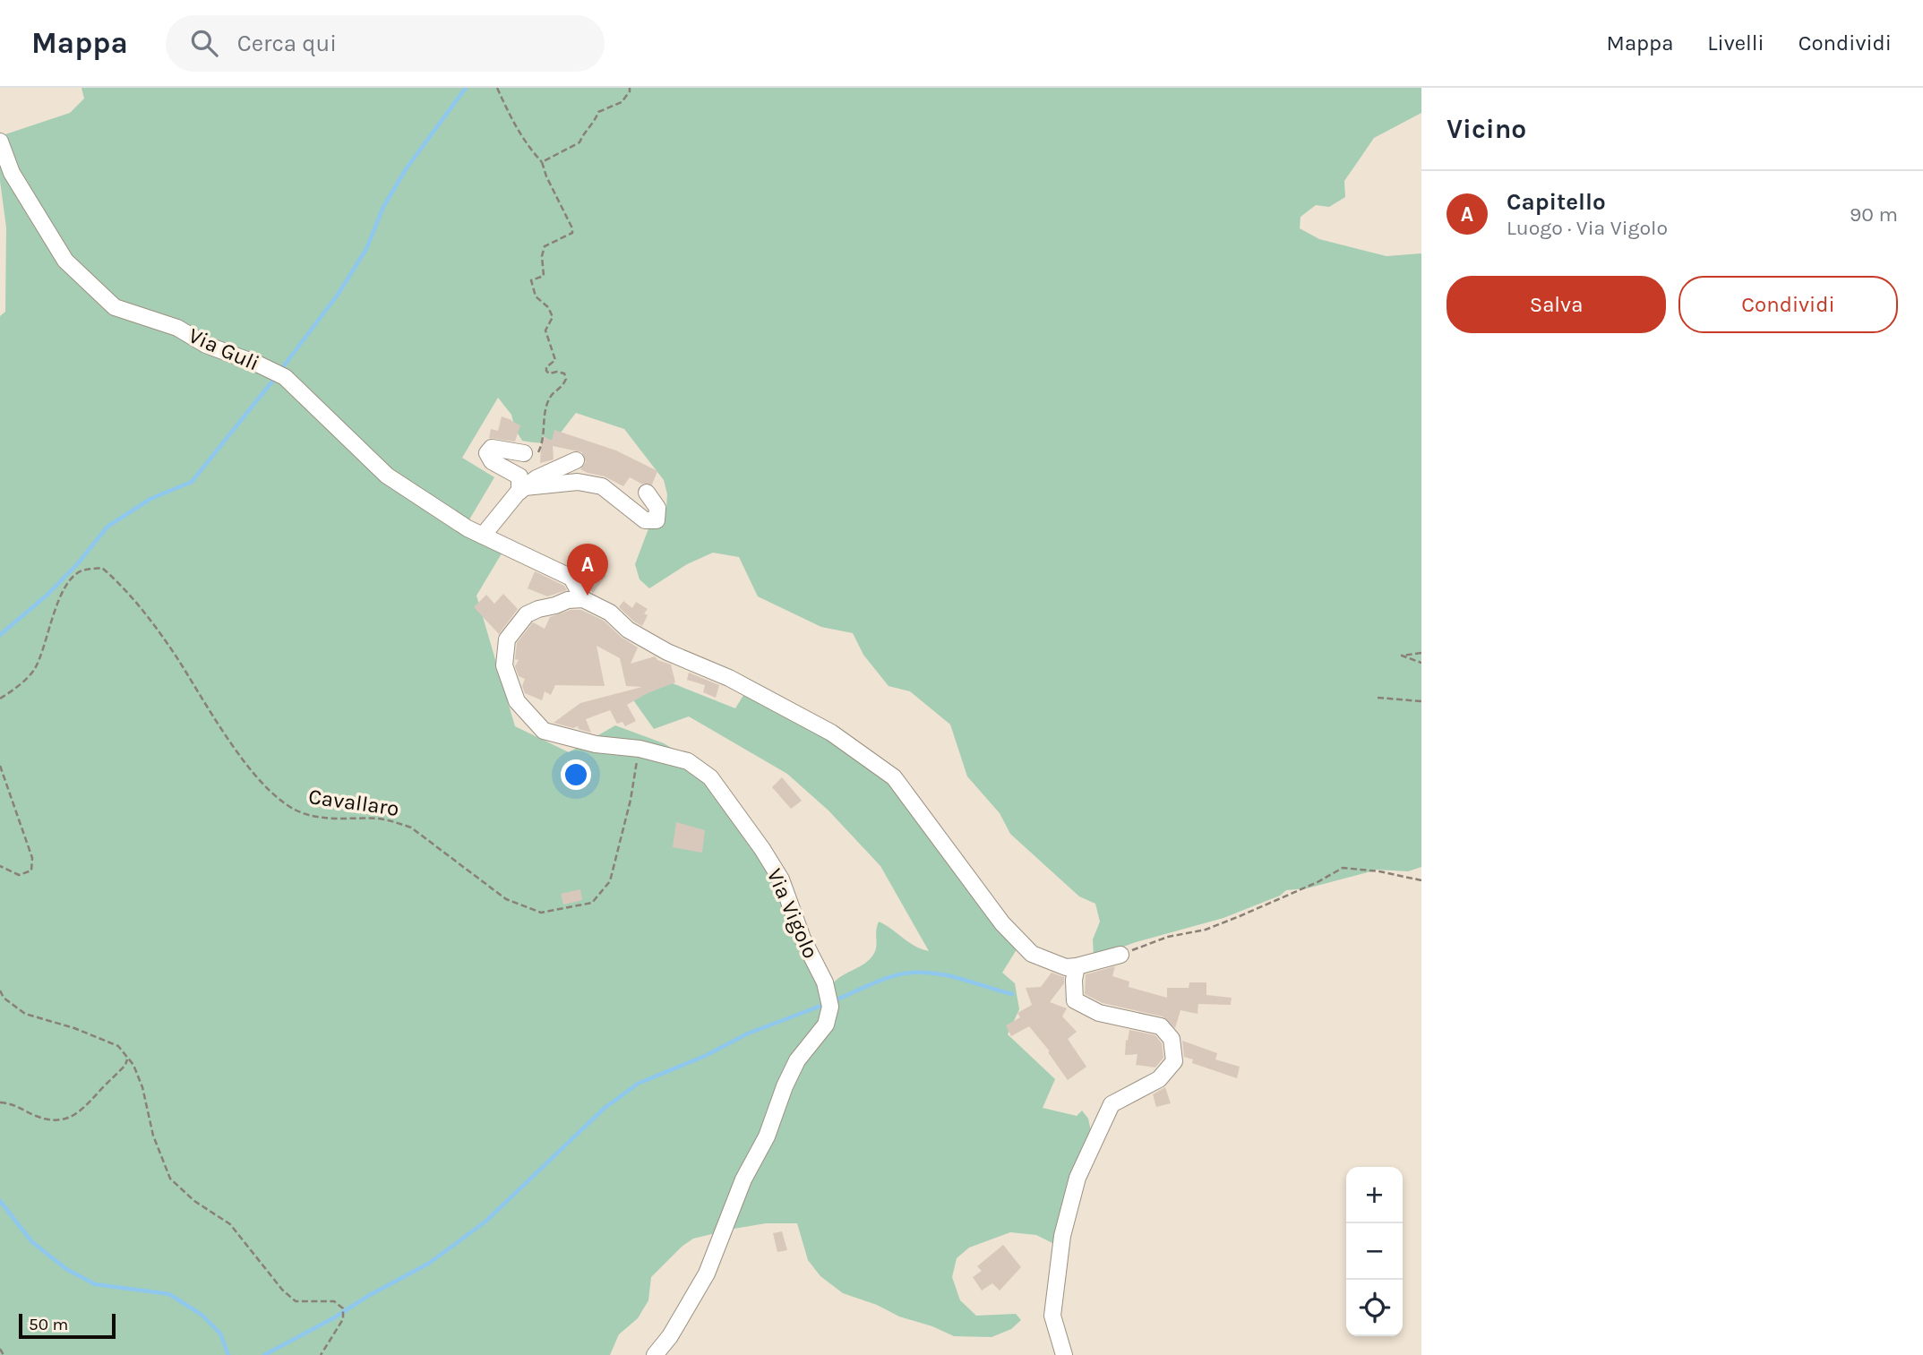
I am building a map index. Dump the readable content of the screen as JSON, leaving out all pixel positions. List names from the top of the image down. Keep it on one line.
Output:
{"streets":{"street":["Via Guli","Via Vigolo"],"path":["Cavallaro"]},"crossings":[["Cavallaro","Via Vigolo"]],"scale_bar":"50 m","page":{"header":"Mappa","search":"Cerca qui","nav":["Mappa","Livelli","Condividi"],"heading":"Vicino","list":[{"mark":"A","name":"Capitello","note":"Luogo · Via Vigolo","value":"90 m"}],"buttons":["Salva","Condividi"],"pins":"A","map_buttons":["+","−"],"scale":"50 m"}}
